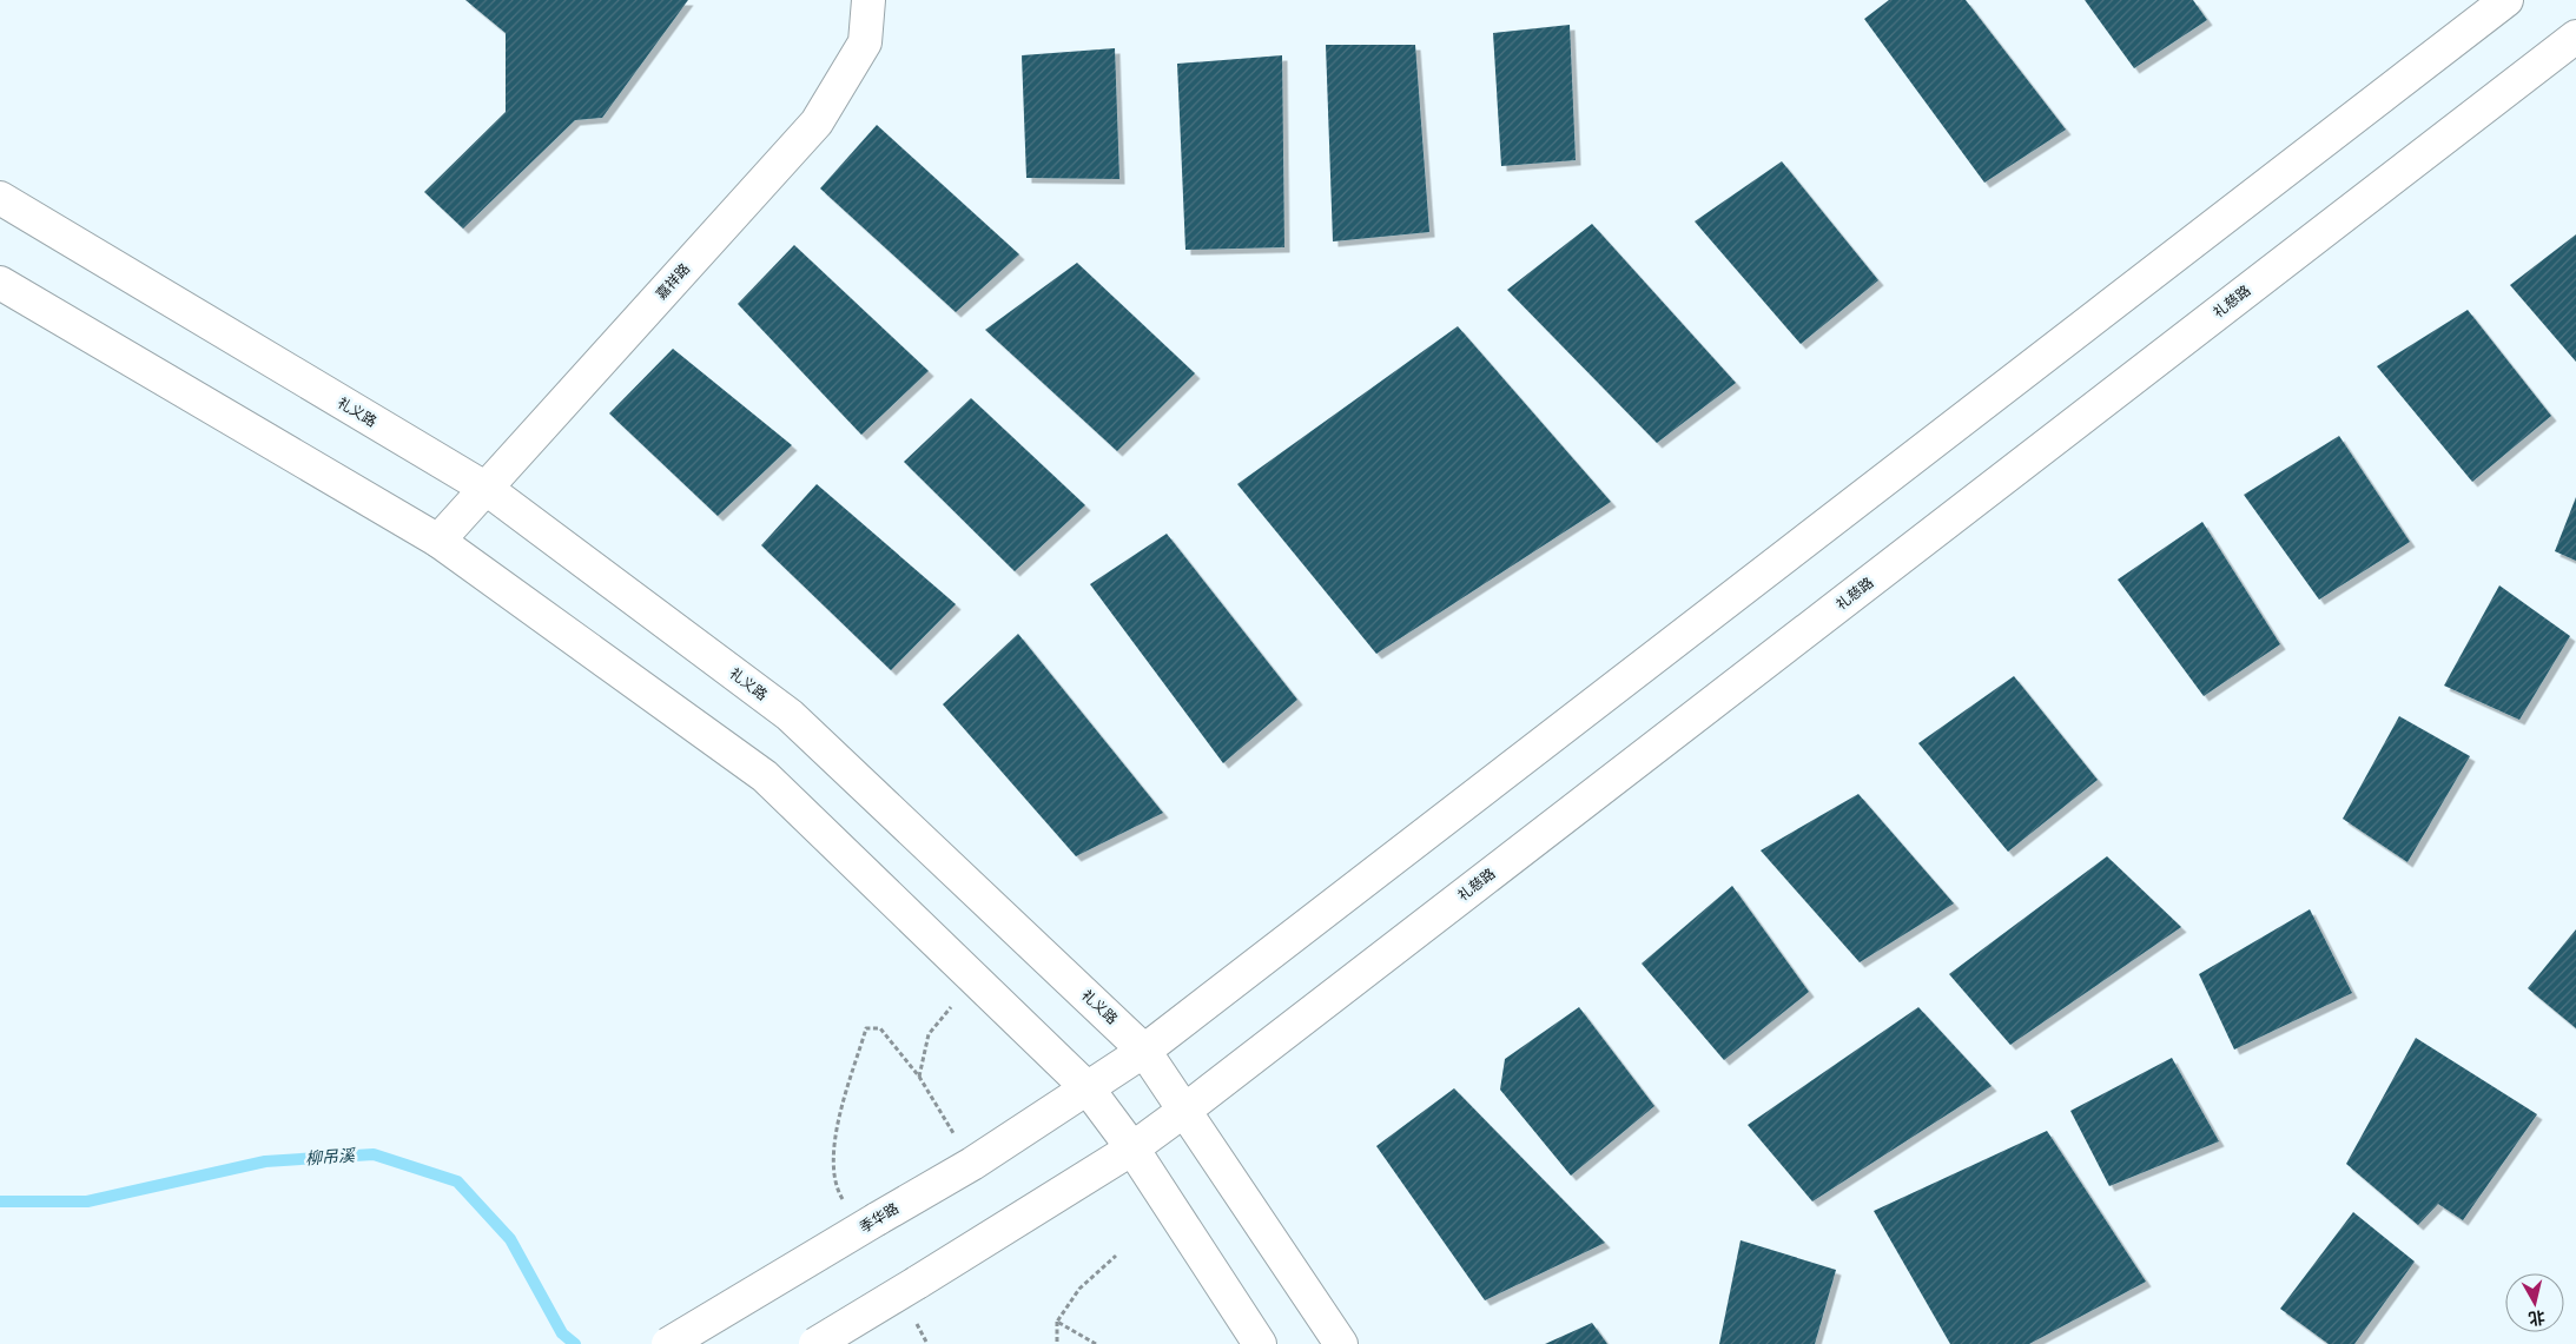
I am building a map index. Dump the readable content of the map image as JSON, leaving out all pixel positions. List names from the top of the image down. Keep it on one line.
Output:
{"streets":{"main road":["嘉祥路","礼慈路","礼义路","季华路"]},"crossings":[["嘉祥路","礼义路"],["礼慈路","礼义路"]],"water":["柳吊溪"],"north":"bottom"}
